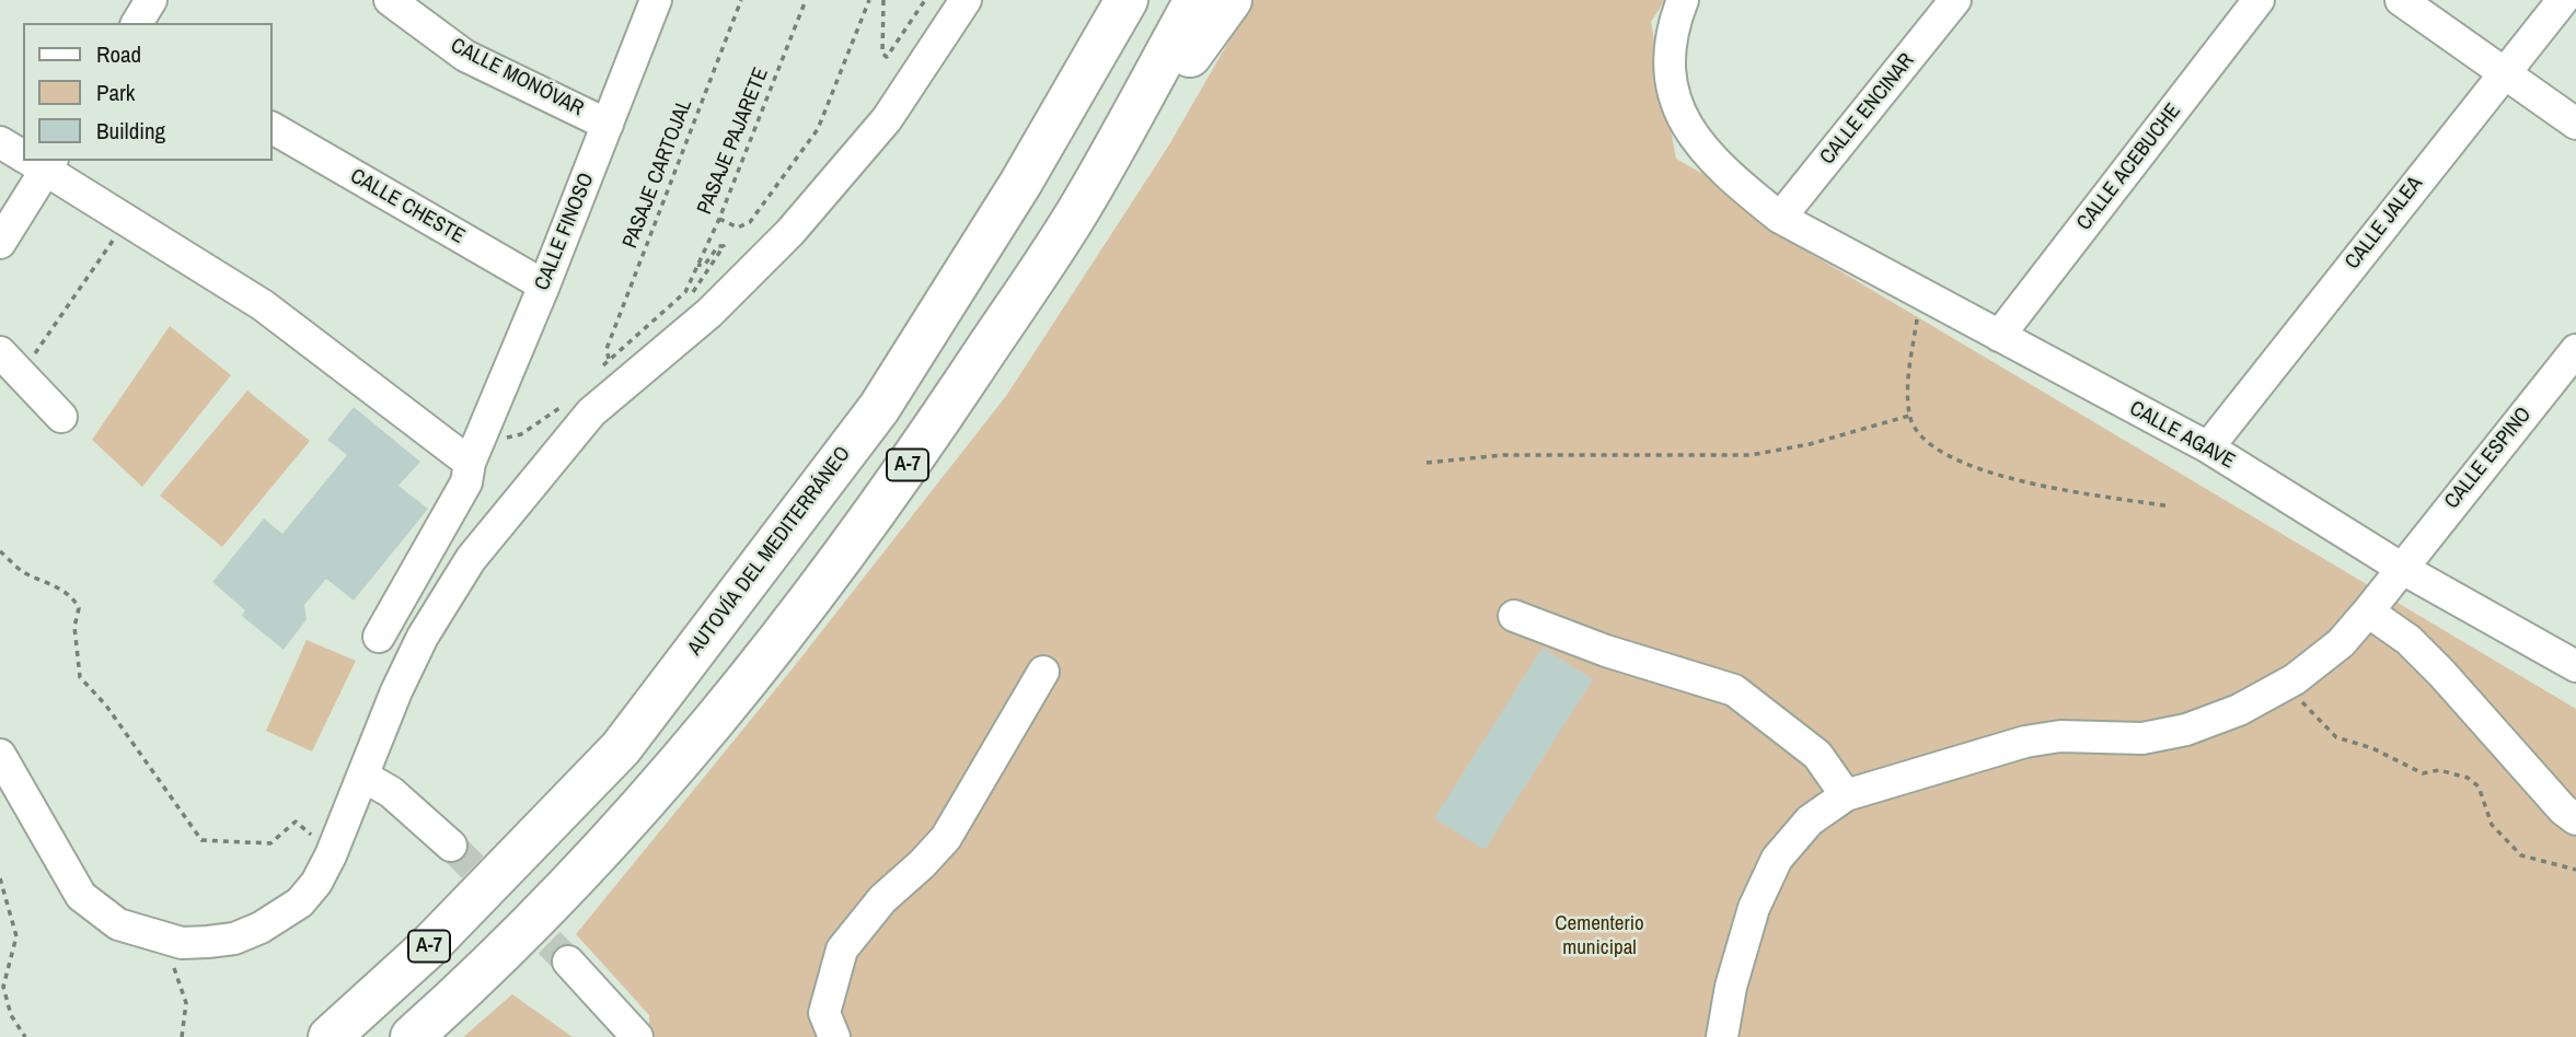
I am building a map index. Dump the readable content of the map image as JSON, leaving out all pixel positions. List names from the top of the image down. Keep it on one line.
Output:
{"streets":{"highway":["A-7","AUTOVÍA DEL MEDITERRÁNEO"],"street":["CALLE MONÓVAR","CALLE ENCINAR","CALLE ACEBUCHE","CALLE CHESTE","CALLE JALEA","CALLE FINOSO","CALLE AGAVE","CALLE ESPINO"],"path":["PASAJE PAJARETE","PASAJE CARTOJAL"]},"crossings":[["CALLE MONÓVAR","CALLE FINOSO"],["CALLE ENCINAR","CALLE AGAVE"],["PASAJE PAJARETE","PASAJE CARTOJAL"],["CALLE ACEBUCHE","CALLE AGAVE"],["CALLE CHESTE","CALLE FINOSO"],["CALLE JALEA","CALLE AGAVE"],["CALLE AGAVE","CALLE ESPINO"]],"parks":["Cementerio municipal"],"legend":["Road","Park","Building"]}
